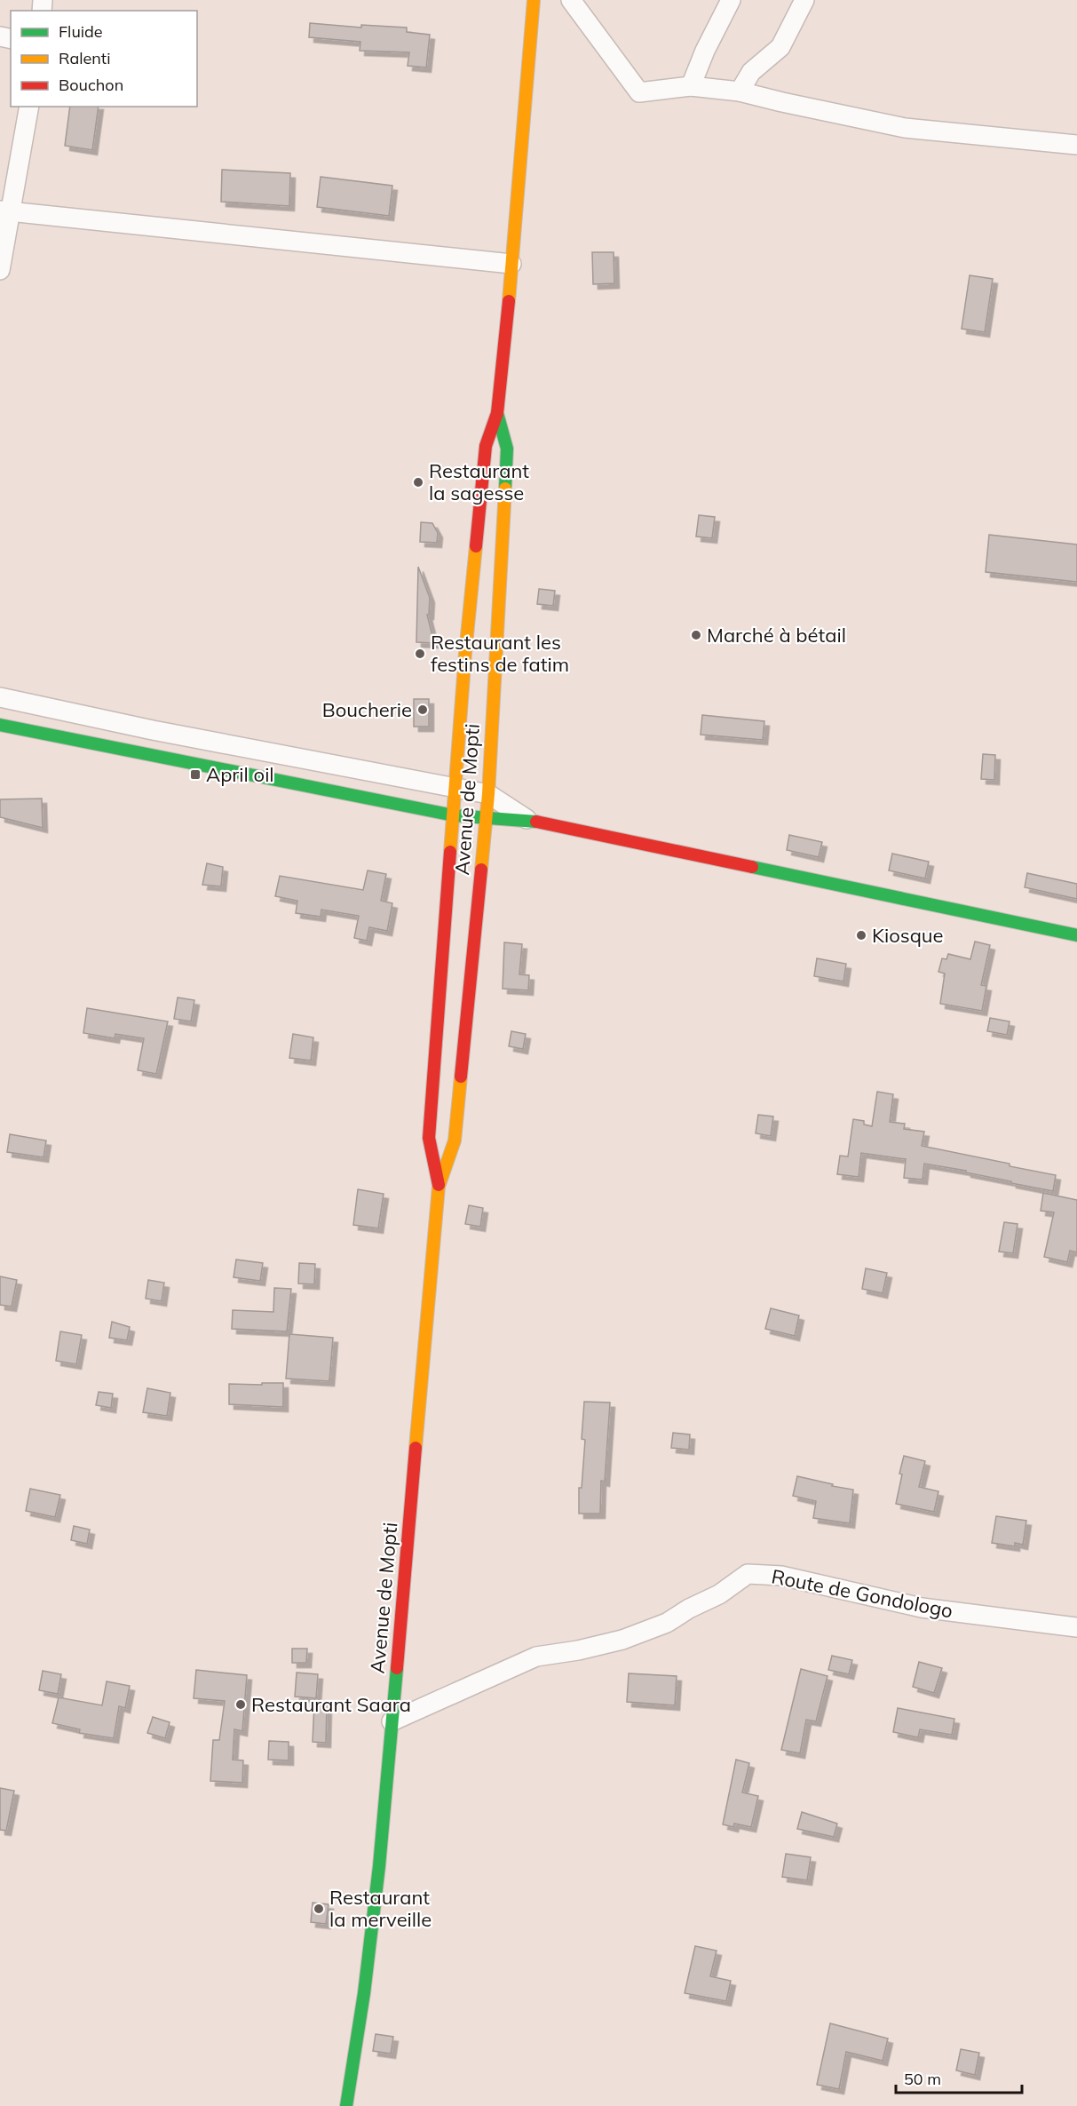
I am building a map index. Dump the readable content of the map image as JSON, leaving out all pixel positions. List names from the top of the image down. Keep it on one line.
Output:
{"streets":{"main road":["Avenue de Mopti"],"street":["Route de Gondologo"]},"crossings":[["Avenue de Mopti","Route de Gondologo"]],"places":{"other":["Restaurant la sagesse","Marché à bétail","Restaurant les festins de fatim","Boucherie","Kiosque","Restaurant Saara","Restaurant la merveille"],"transit":["April oil"]},"legend":["Fluide","Ralenti","Bouchon"],"scale_bar":"50 m"}
